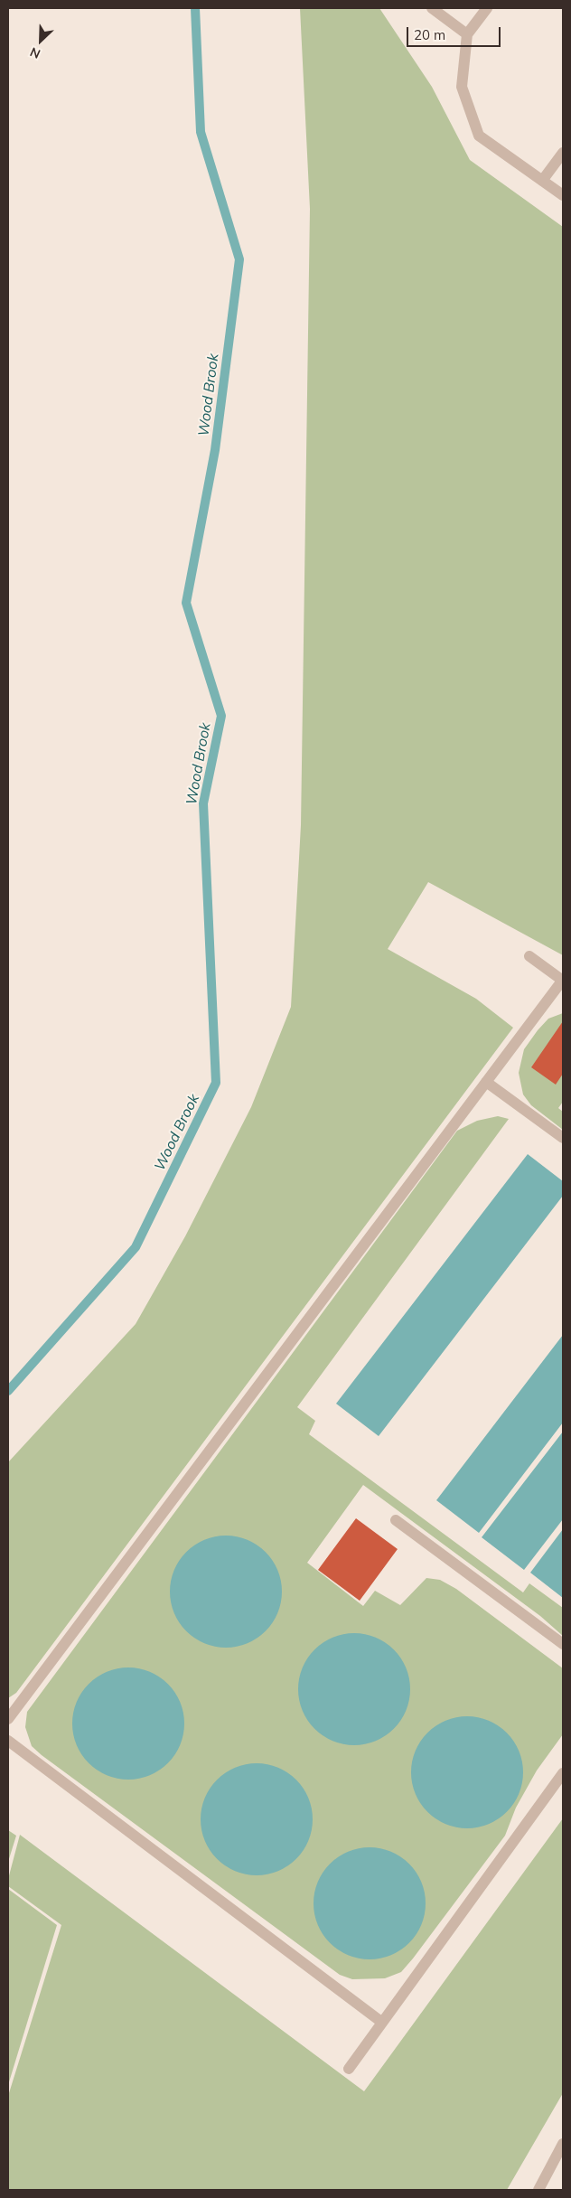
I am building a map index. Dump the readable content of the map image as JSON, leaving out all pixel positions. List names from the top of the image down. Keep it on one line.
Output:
{"water":["Wood Brook"],"scale_bar":"20 m","north":"bottom left"}
